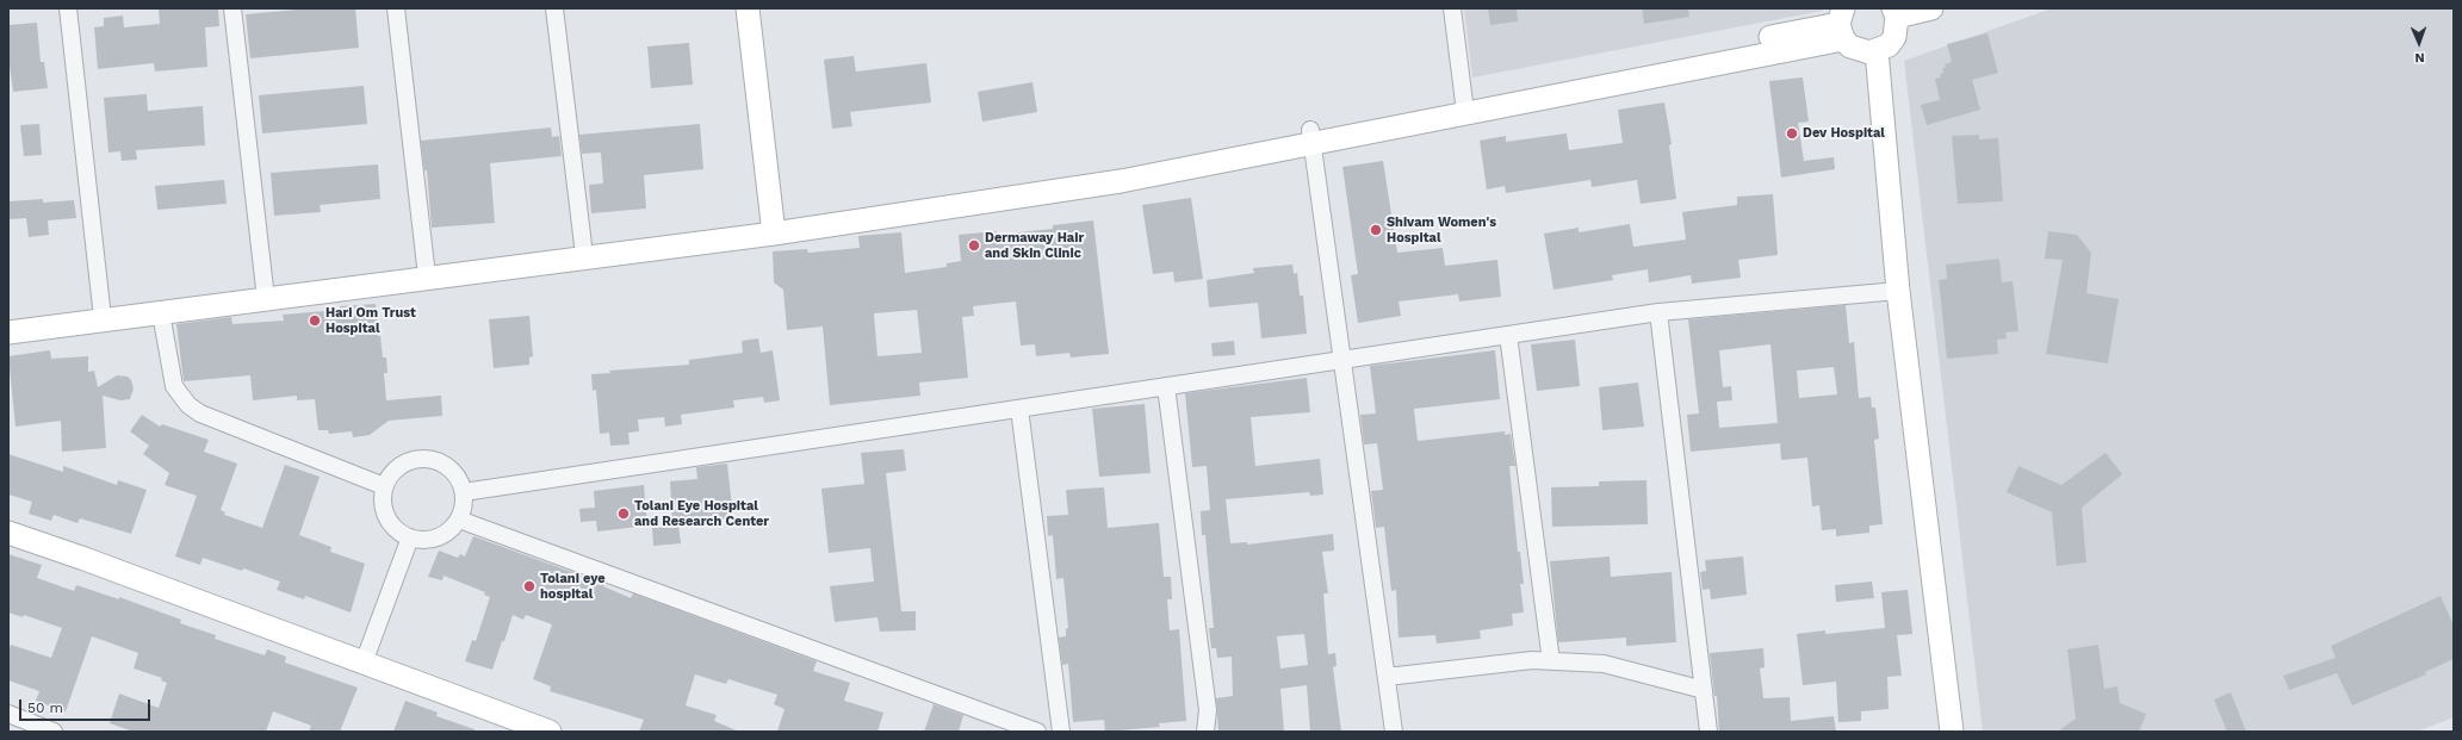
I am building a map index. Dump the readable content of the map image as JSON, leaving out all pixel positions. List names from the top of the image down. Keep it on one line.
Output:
{"places":["Dev Hospital","Shivam Women's Hospital","Dermaway Hair and Skin Clinic","Hari Om Trust Hospital","Tolani Eye Hospital and Research Center","Tolani eye hospital"],"scale_bar":"50 m","north":"bottom"}
